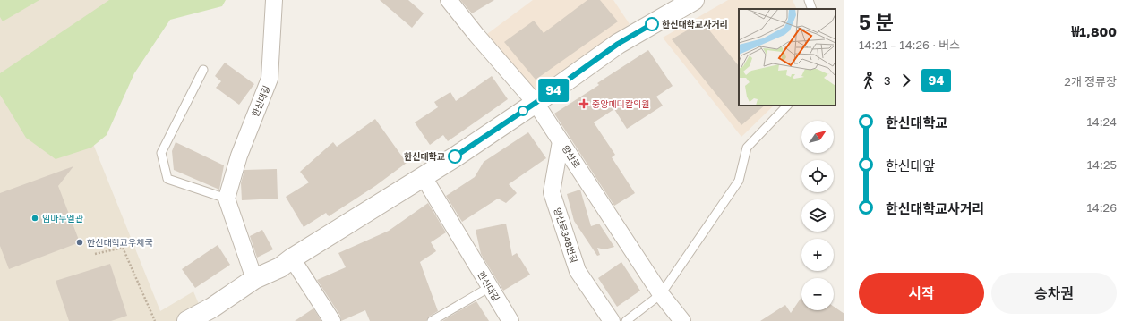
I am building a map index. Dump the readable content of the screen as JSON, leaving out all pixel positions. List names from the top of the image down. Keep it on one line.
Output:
{"streets":{"street":["한신대길","양산로","양산로348번길"]},"crossings":[["양산로","양산로348번길"]],"places":{"other":["한신대학교사거리","한신대학교","임마누엘관","한신대학교우체국"],"health":["중앙메디칼의원"]},"lines":["bus line 94"],"north":"top right","page":{"on_map":"94","heading":["5 분","14:21 – 14:26 · 버스","₩1,800"],"legs":["3","94","2개 정류장"],"list":[{"name":"한신대학교","value":"14:24"},{"name":"한신대앞","value":"14:25"},{"name":"한신대학교사거리","value":"14:26"}],"map_buttons":["+","−"],"buttons":["시작","승차권"]}}
